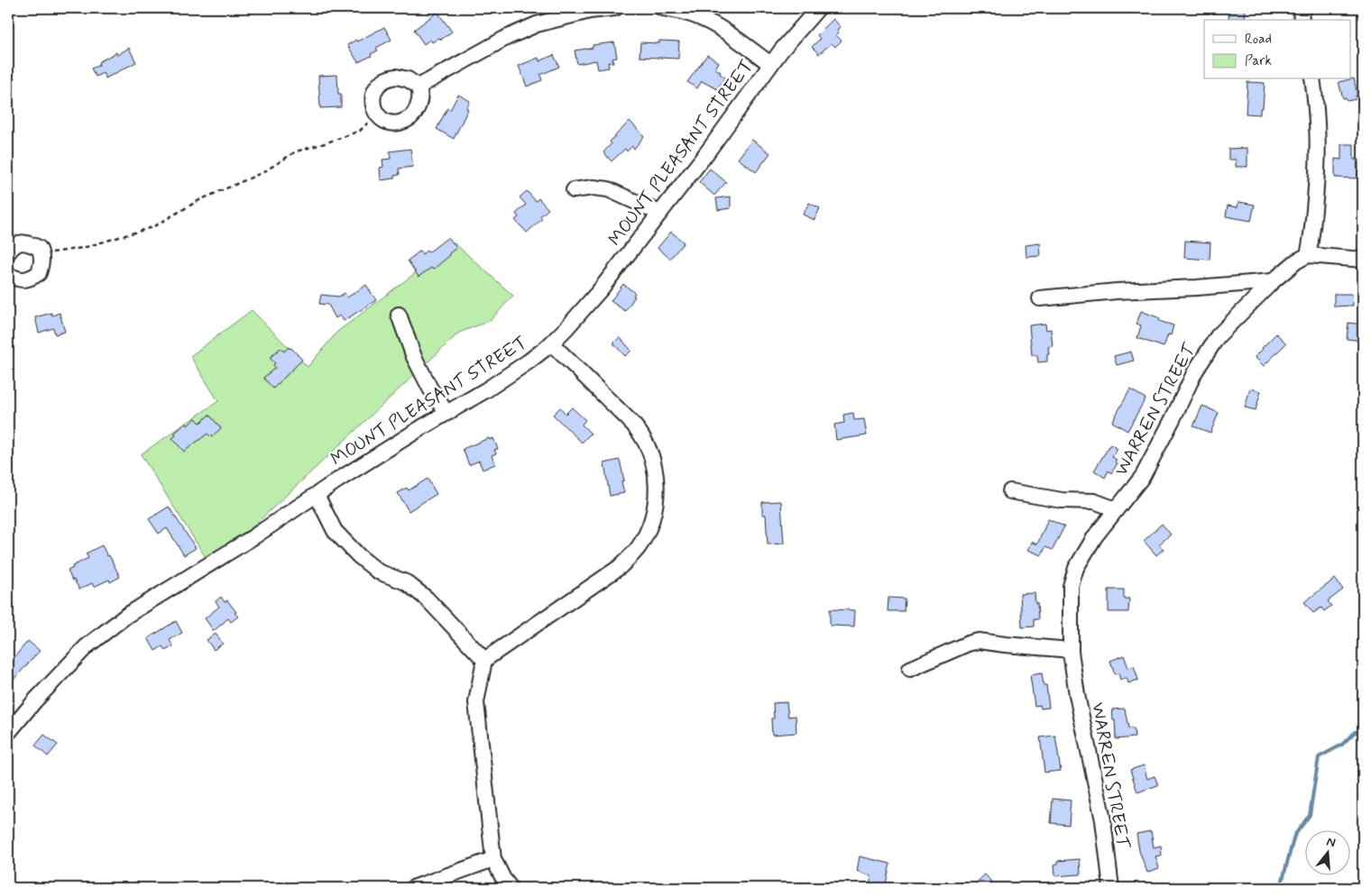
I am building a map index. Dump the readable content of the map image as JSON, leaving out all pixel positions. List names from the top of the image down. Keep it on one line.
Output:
{"streets":{"street":["MOUNT PLEASANT STREET","WARREN STREET"]},"legend":["Road","Park"],"north":"top"}
